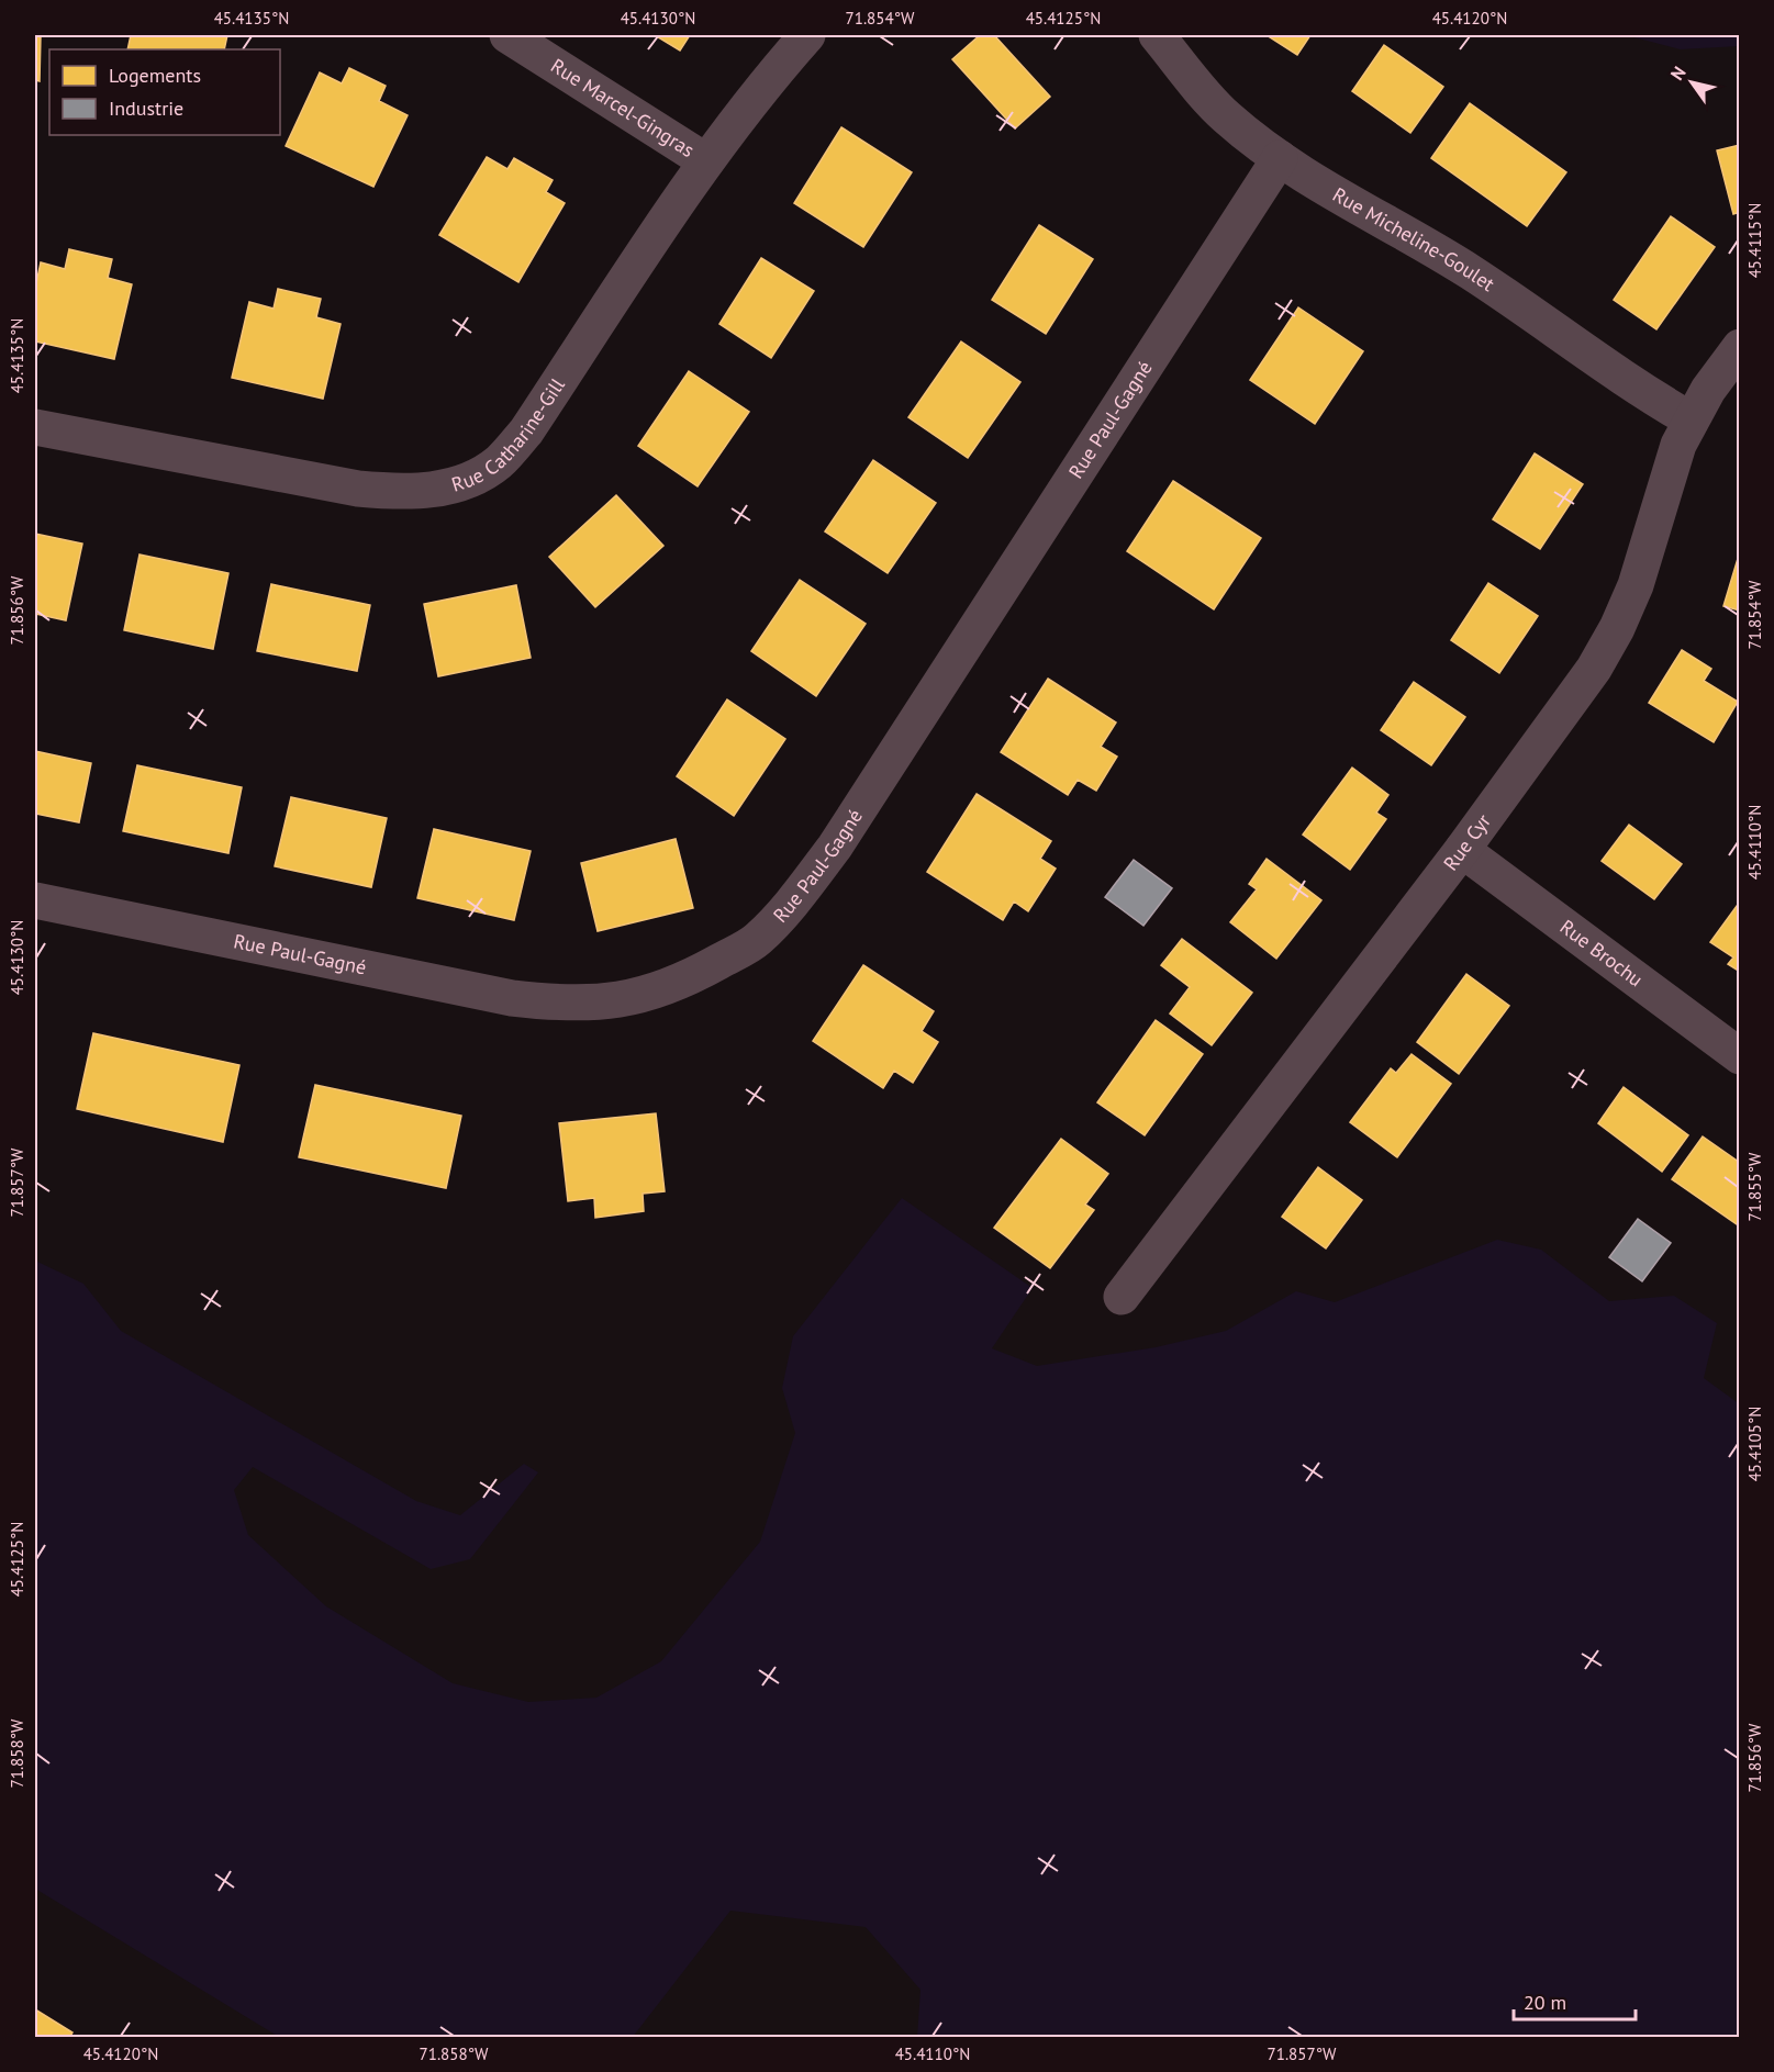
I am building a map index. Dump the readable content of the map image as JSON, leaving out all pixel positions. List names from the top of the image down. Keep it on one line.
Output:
{"streets":{"street":["Rue Marcel-Gingras","Rue Micheline-Goulet","Rue Paul-Gagné","Rue Catharine-Gill","Rue Cyr","Rue Brochu"]},"crossings":[["Rue Marcel-Gingras","Rue Catharine-Gill"],["Rue Micheline-Goulet","Rue Paul-Gagné"],["Rue Micheline-Goulet","Rue Cyr"],["Rue Cyr","Rue Brochu"]],"legend":["Logements","Industrie"],"scale_bar":"20 m","north":"top left","coordinates":["45.4135°N","45.4130°N","71.854°W","45.4125°N","45.4120°N","45.4115°N","71.856°W","45.4110°N","71.857°W","71.855°W","45.4105°N","71.858°W"]}
